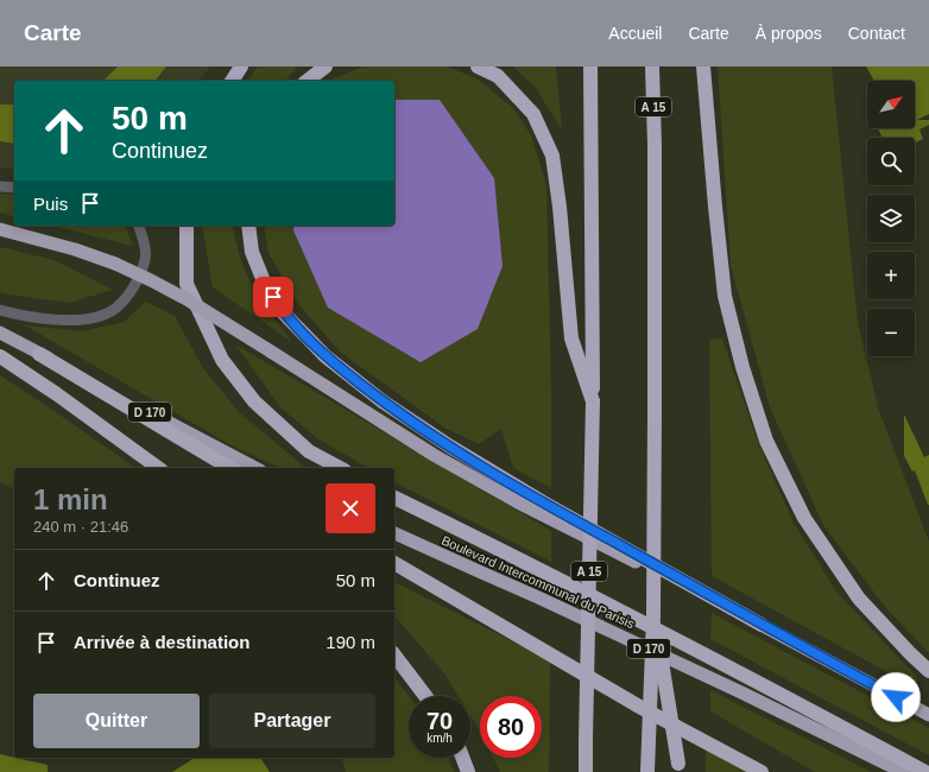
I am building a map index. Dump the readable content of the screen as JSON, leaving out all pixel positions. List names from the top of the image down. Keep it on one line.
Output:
{"streets":{"highway":["A 15","D 170","Boulevard Intercommunal du Parisis"]},"north":"top right","page":{"header":"Carte","nav":["Accueil","Carte","À propos","Contact"],"map_buttons":["+","−"],"turn":["50 m","Continuez"],"then":"Puis","heading":["1 min","240 m · 21:46"],"list":[{"name":"Continuez","value":"50 m"},{"name":"Arrivée à destination","value":"190 m"}],"buttons":["Quitter","Partager"],"speed":"70 km/h","limit":"80"}}
